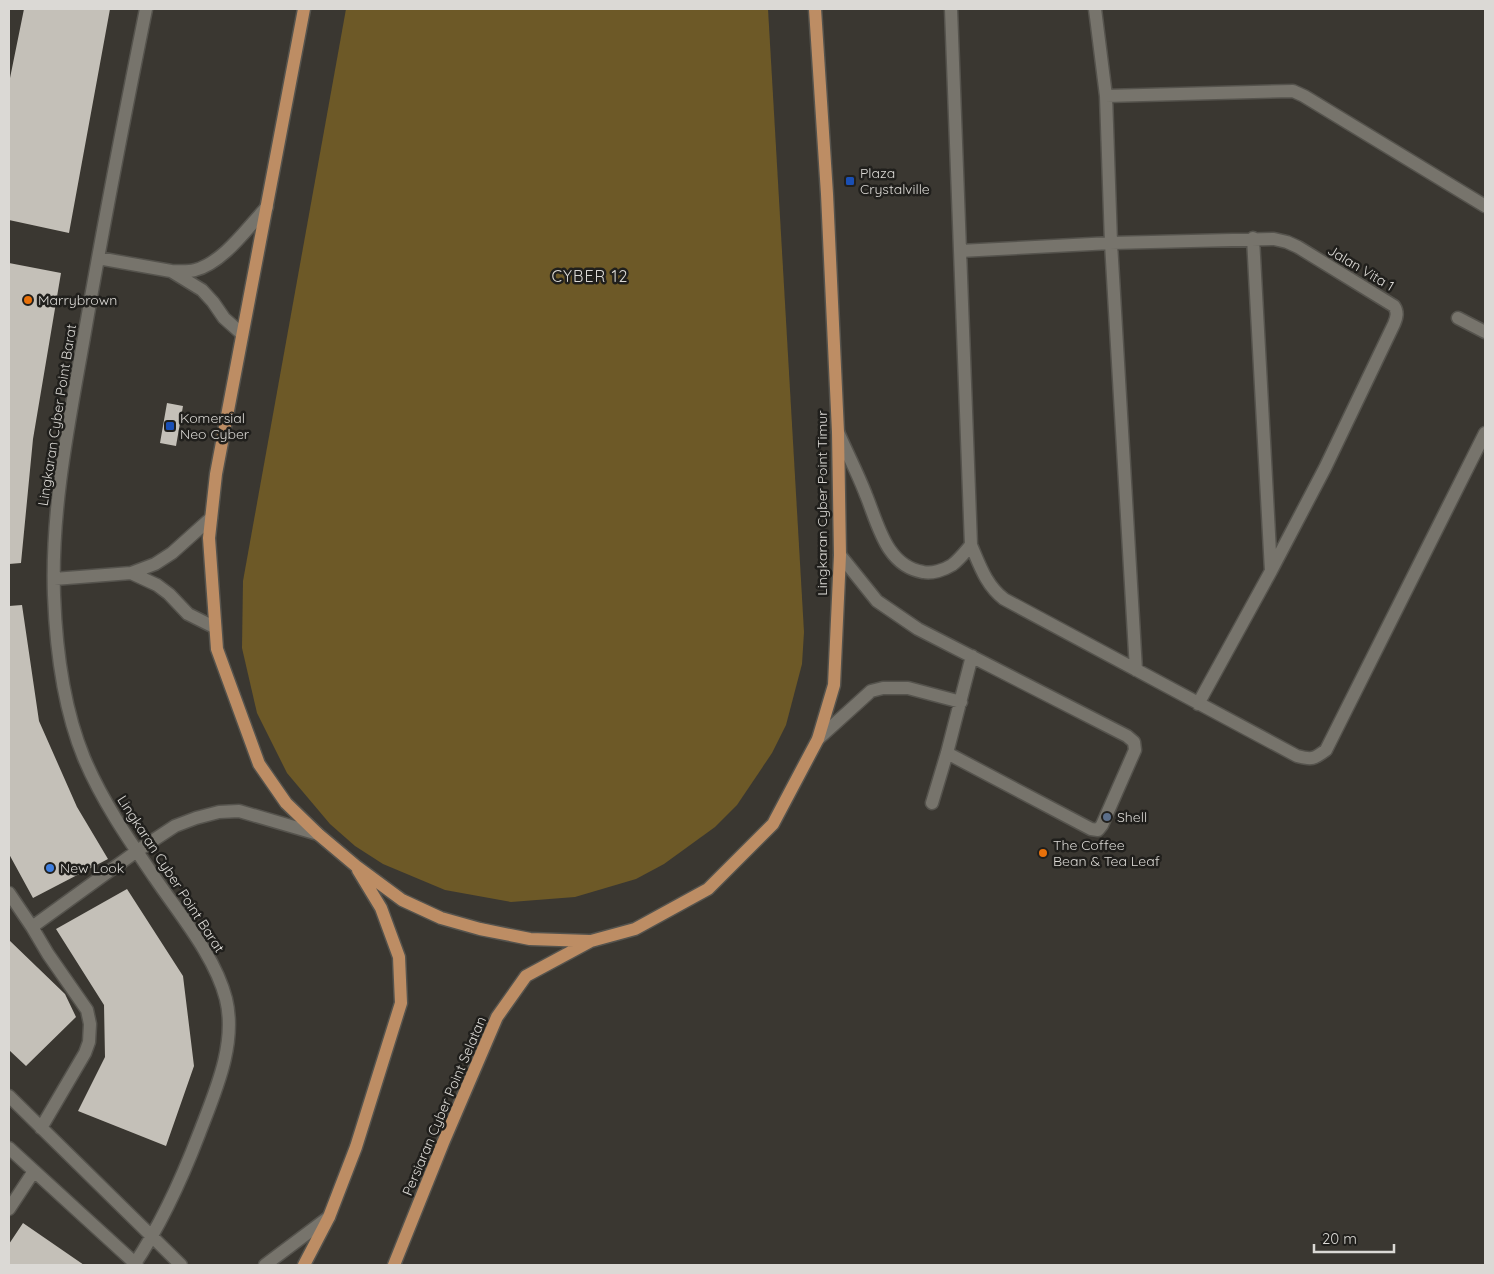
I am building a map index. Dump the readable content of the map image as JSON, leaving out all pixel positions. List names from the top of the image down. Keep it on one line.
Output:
{"streets":{"main road":["Lingkaran Cyber Point Timur","Persiaran Cyber Point Selatan"],"lane":["Jalan Vita 1","Lingkaran Cyber Point Barat"]},"crossings":[["Lingkaran Cyber Point Timur","Persiaran Cyber Point Selatan"]],"districts":["CYBER 12"],"places":{"transit":["Plaza Crystalville","Komersial Neo Cyber"],"other":["Marrybrown","Shell","The Coffee Bean & Tea Leaf","New Look"]},"scale_bar":"20 m"}
